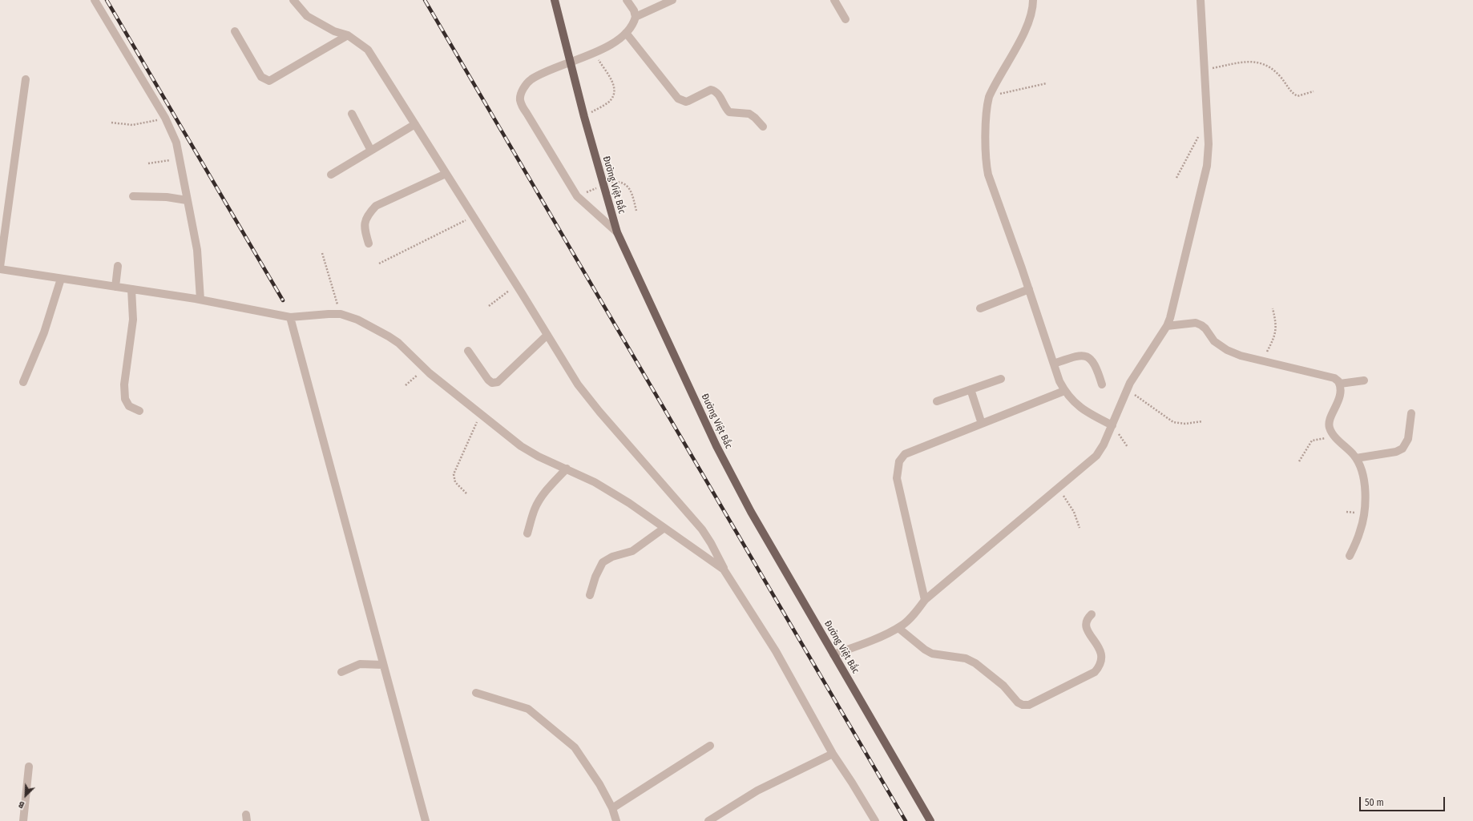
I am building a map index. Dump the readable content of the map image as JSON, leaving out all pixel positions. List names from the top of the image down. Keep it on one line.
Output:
{"streets":{"main road":["Đường Việt Bắc"]},"scale_bar":"50 m","north":"bottom left"}
